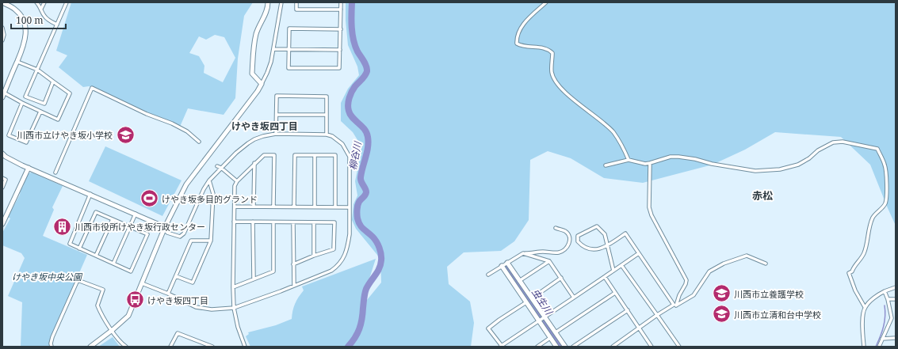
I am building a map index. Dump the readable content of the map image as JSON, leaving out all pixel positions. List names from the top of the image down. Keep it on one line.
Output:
{"districts":["けやき坂四丁目","赤松"],"water":["柳谷川","虫生川"],"parks":["けやき坂中央公園"],"places":{"school or university":["川西市立けやき坂小学校","川西市立養護学校","川西市立清和台中学校"],"sports":["けやき坂多目的グランド"],"building":["川西市役所けやき坂行政センター"],"bus stop":["けやき坂四丁目"]},"scale_bar":"100 m"}
